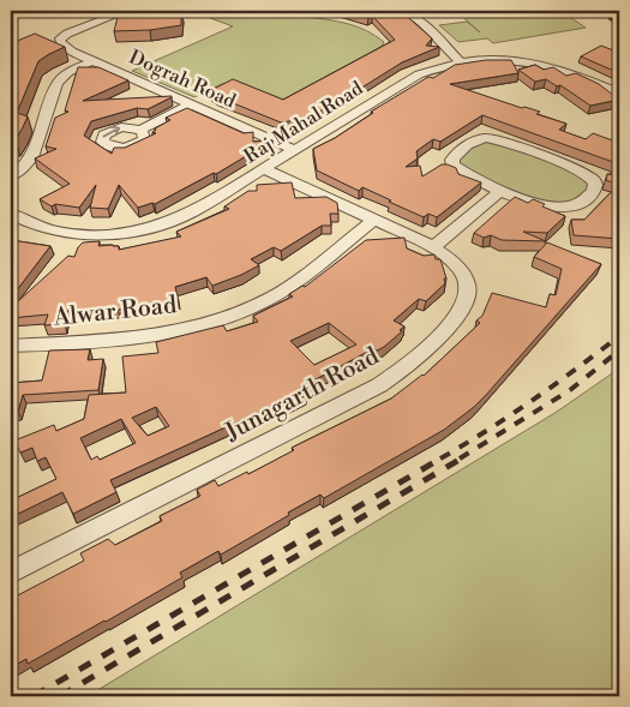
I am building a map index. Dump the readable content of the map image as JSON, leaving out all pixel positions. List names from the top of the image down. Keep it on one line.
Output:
{"streets":{"street":["Dograh Road","Raj Mahal Road","Alwar Road","Junagarth Road"]},"crossings":[["Dograh Road","Raj Mahal Road"],["Raj Mahal Road","Junagarth Road"],["Alwar Road","Junagarth Road"]]}
